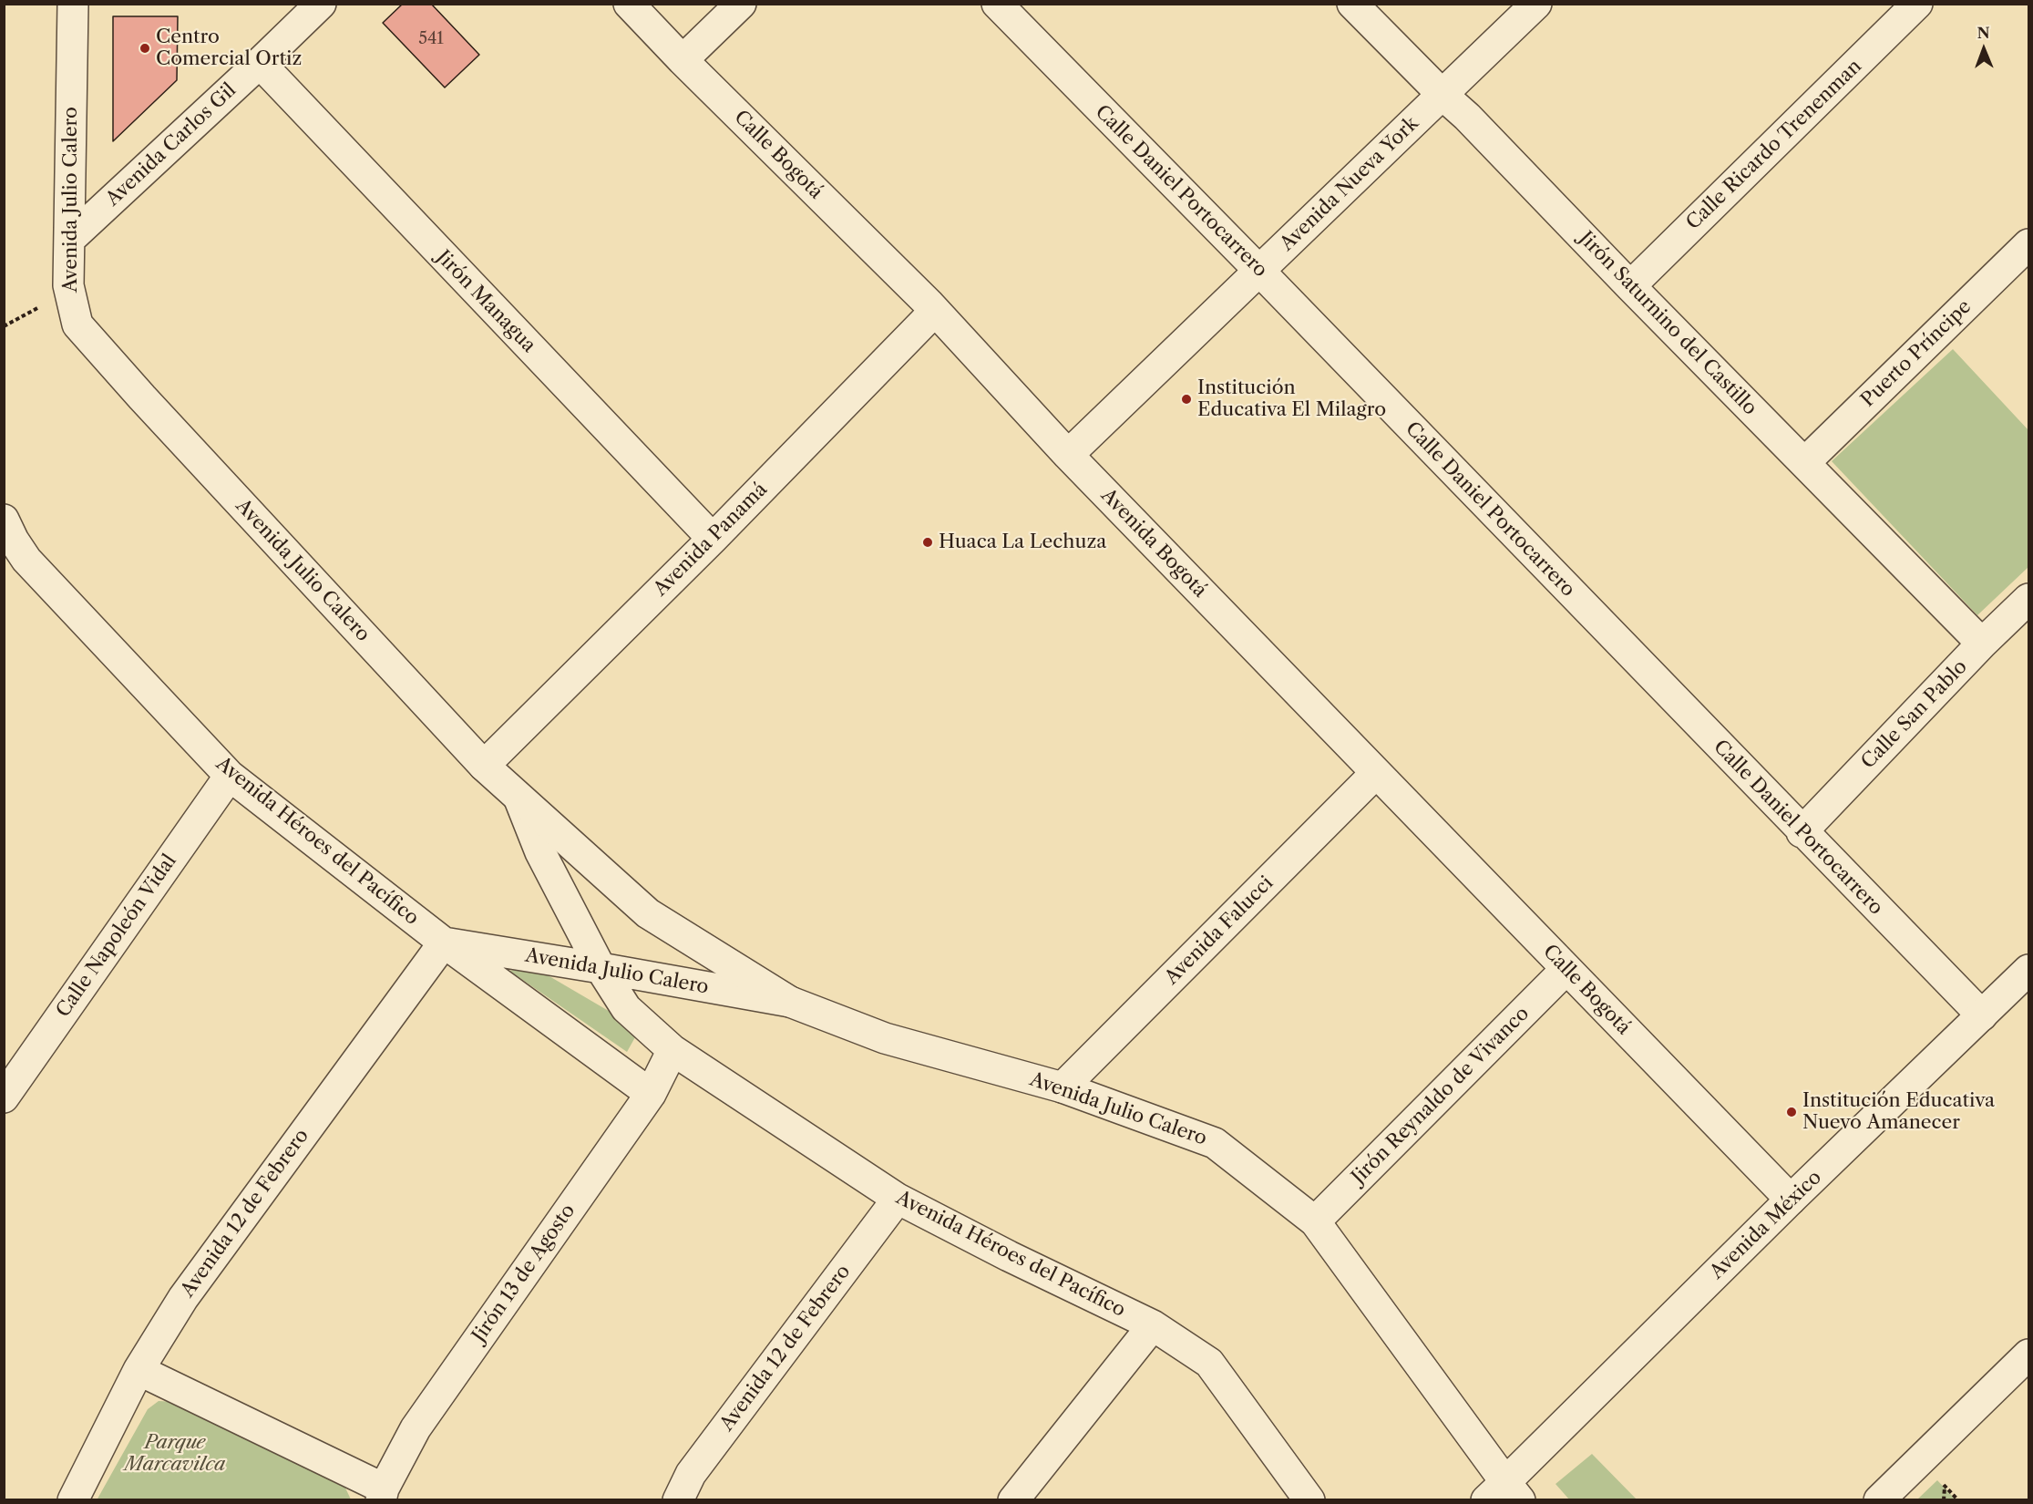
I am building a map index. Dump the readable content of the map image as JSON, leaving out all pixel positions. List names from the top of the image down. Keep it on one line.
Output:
{"streets":{"street":["Avenida Carlos Gil","Calle Ricardo Trenenman","Calle Bogotá","Avenida Nueva York","Calle Daniel Portocarrero","Avenida Julio Calero","Jirón Managua","Jirón Saturnino del Castillo","Puerto Príncipe","Avenida Panamá","Avenida Bogotá","Calle San Pablo","Avenida Héroes del Pacífico","Avenida Falucci","Calle Napoleón Vidal","Jirón Reynaldo de Vivanco","Avenida 12 de Febrero","Avenida México","Jirón 13 de Agosto"]},"crossings":[["Avenida Carlos Gil","Avenida Julio Calero"],["Avenida Carlos Gil","Jirón Managua"],["Calle Ricardo Trenenman","Jirón Saturnino del Castillo"],["Calle Bogotá","Avenida Panamá"],["Calle Bogotá","Avenida Bogotá"],["Calle Bogotá","Avenida Falucci"],["Calle Bogotá","Jirón Reynaldo de Vivanco"],["Calle Bogotá","Avenida México"],["Avenida Nueva York","Calle Daniel Portocarrero"],["Avenida Nueva York","Jirón Saturnino del Castillo"],["Avenida Nueva York","Avenida Bogotá"],["Calle Daniel Portocarrero","Calle San Pablo"],["Calle Daniel Portocarrero","Avenida México"],["Avenida Julio Calero","Avenida Panamá"],["Avenida Julio Calero","Avenida Héroes del Pacífico"],["Avenida Julio Calero","Avenida Falucci"],["Avenida Julio Calero","Jirón Reynaldo de Vivanco"],["Avenida Julio Calero","Avenida 12 de Febrero"],["Avenida Julio Calero","Avenida México"],["Jirón Managua","Avenida Panamá"],["Jirón Saturnino del Castillo","Puerto Príncipe"],["Jirón Saturnino del Castillo","Calle San Pablo"],["Avenida Panamá","Avenida Bogotá"],["Avenida Bogotá","Avenida Falucci"],["Avenida Héroes del Pacífico","Calle Napoleón Vidal"],["Avenida Héroes del Pacífico","Avenida 12 de Febrero"],["Avenida Héroes del Pacífico","Jirón 13 de Agosto"]],"parks":["Parque Marcavilca"],"places":["Centro Comercial Ortiz","Institución Educativa El Milagro","Huaca La Lechuza","Institución Educativa Nuevo Amanecer"],"house_numbers":["541"],"north":"top"}
